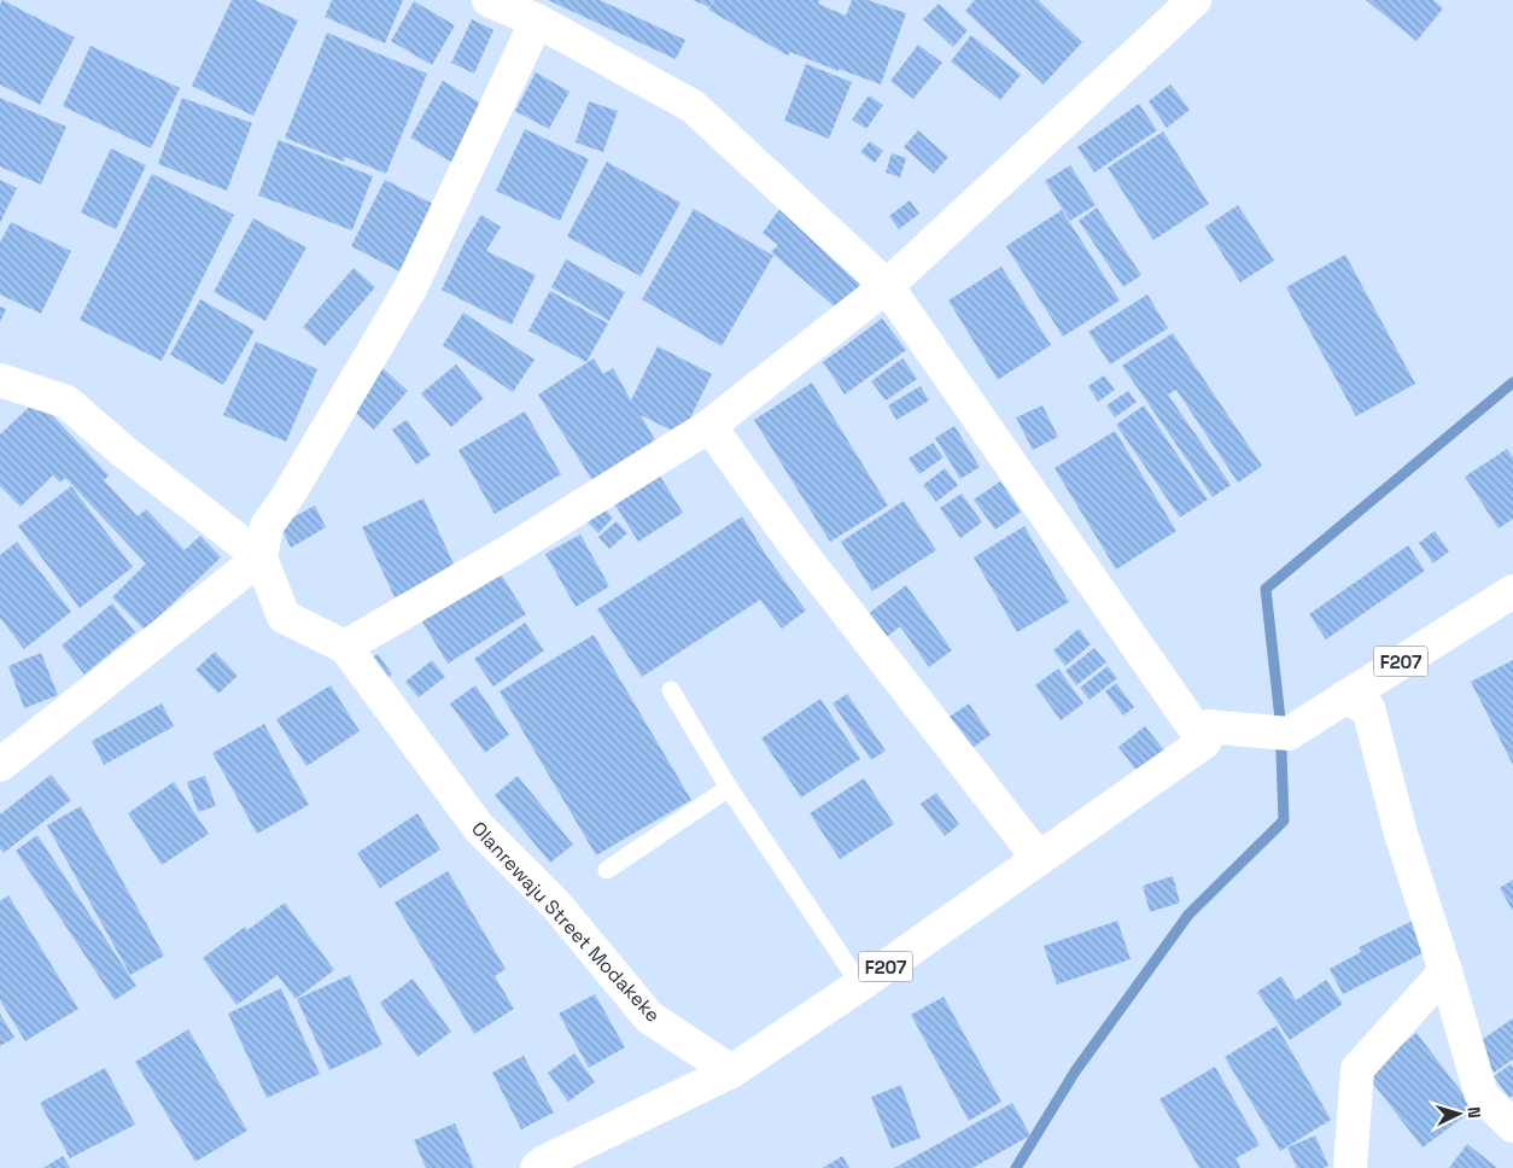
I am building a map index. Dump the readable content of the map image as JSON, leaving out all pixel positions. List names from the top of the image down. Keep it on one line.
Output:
{"streets":{"street":["F207","Olanrewaju Street Modakeke"]},"crossings":[["F207","Olanrewaju Street Modakeke"]],"north":"right"}
